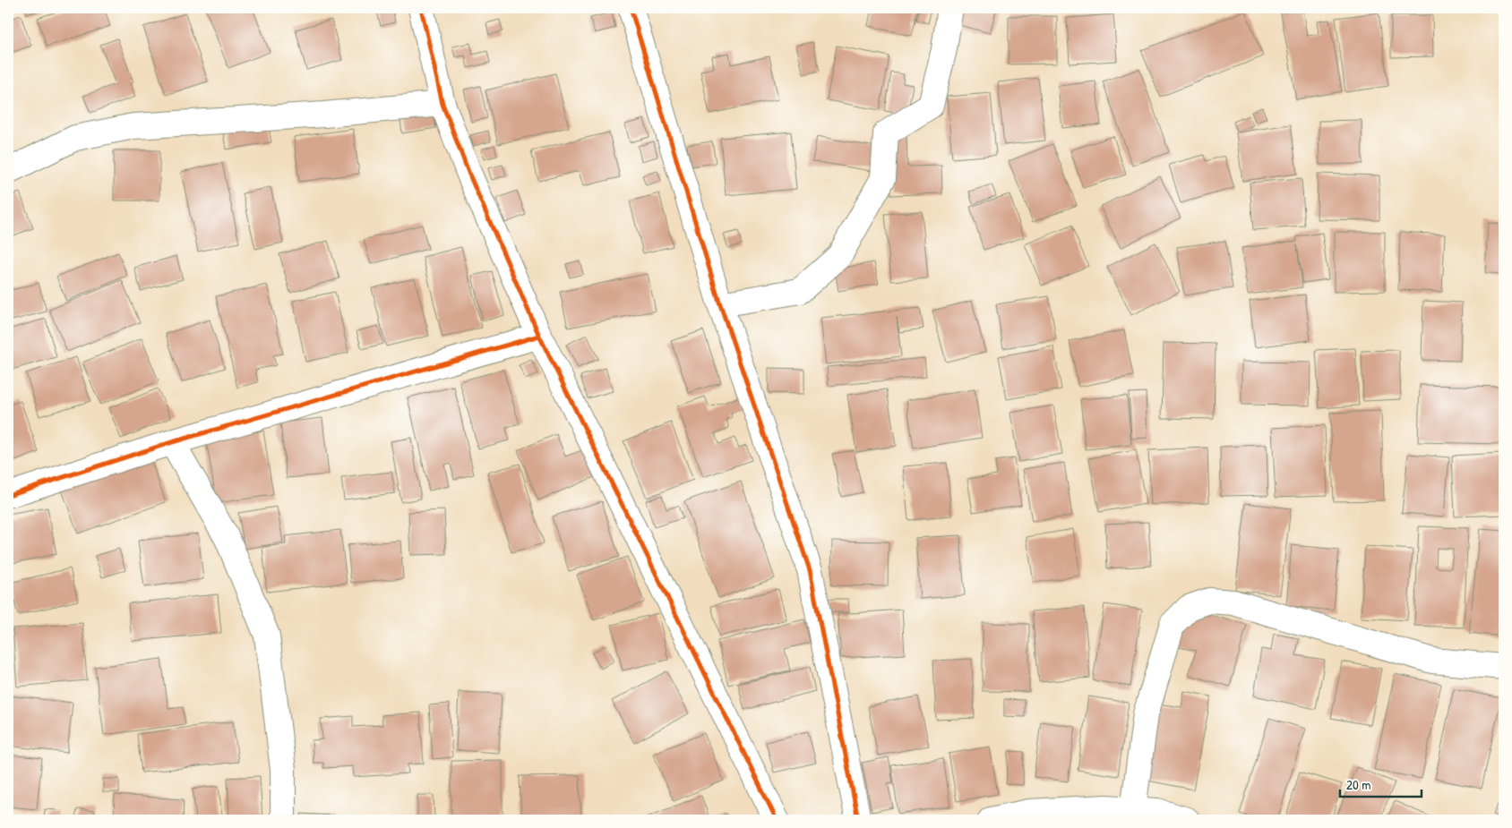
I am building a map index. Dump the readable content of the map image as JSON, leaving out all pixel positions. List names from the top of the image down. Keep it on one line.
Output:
{"scale_bar":"20 m"}
